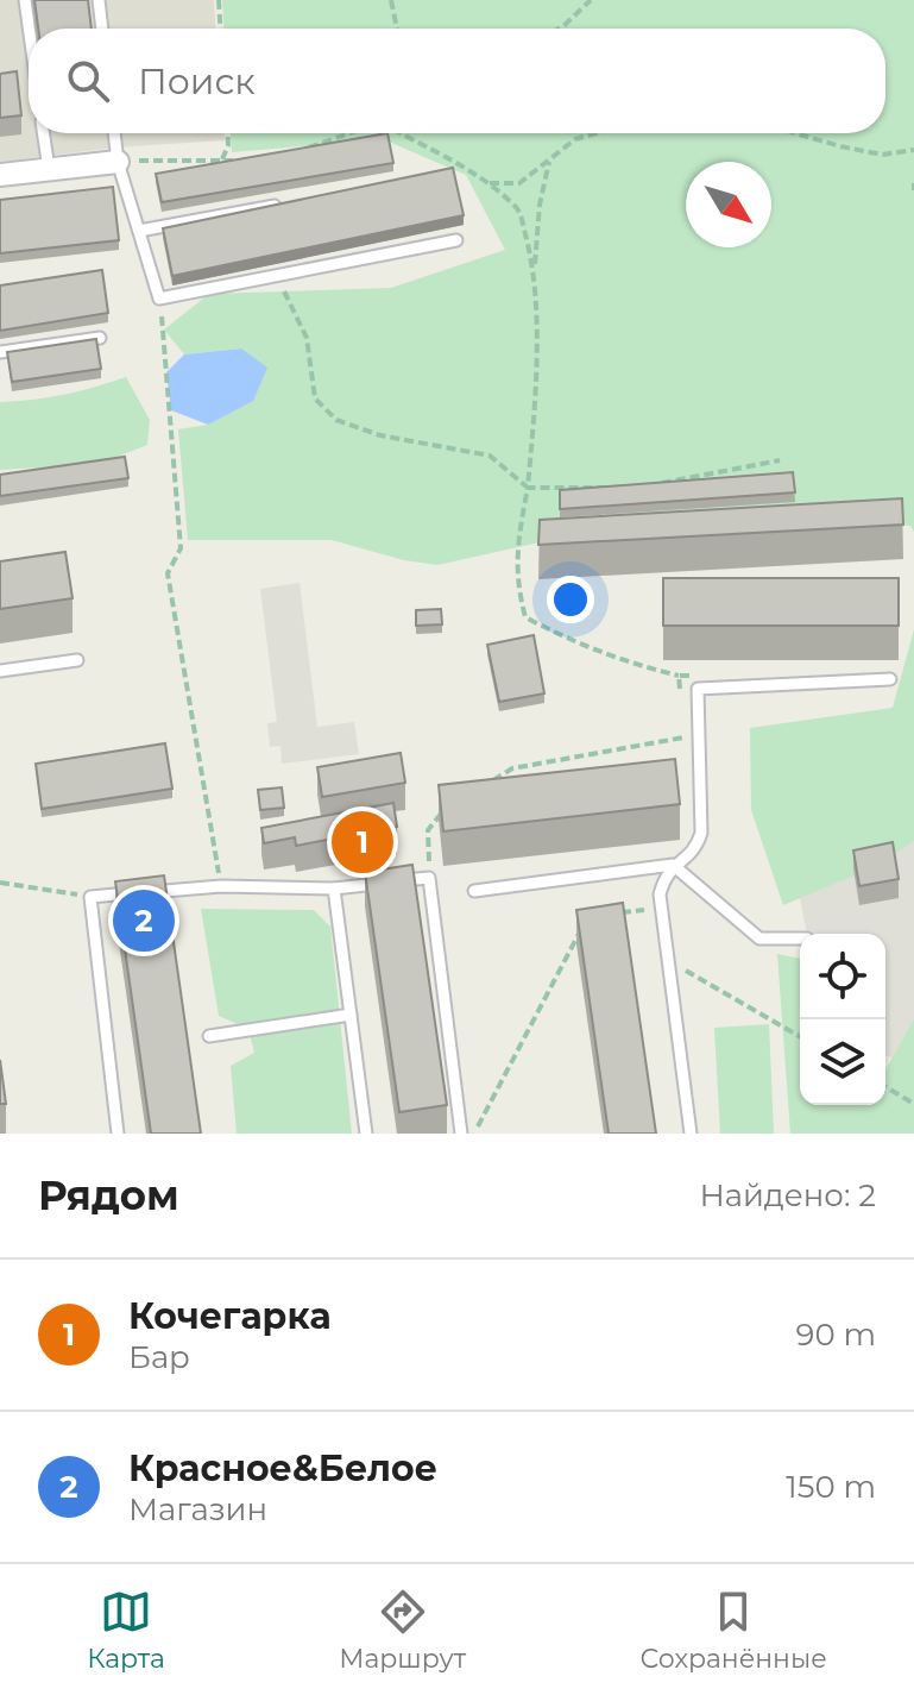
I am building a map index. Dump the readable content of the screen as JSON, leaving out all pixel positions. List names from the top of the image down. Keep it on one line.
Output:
{"north":"bottom right","page":{"search":"Поиск","pins":["1","2"],"heading":["Рядом","Найдено: 2"],"list":[{"mark":"1","name":"Кочегарка","note":"Бар","value":"90 m"},{"mark":"2","name":"Красное&Белое","note":"Магазин","value":"150 m"}],"nav":["Карта","Маршрут","Сохранённые"]}}
